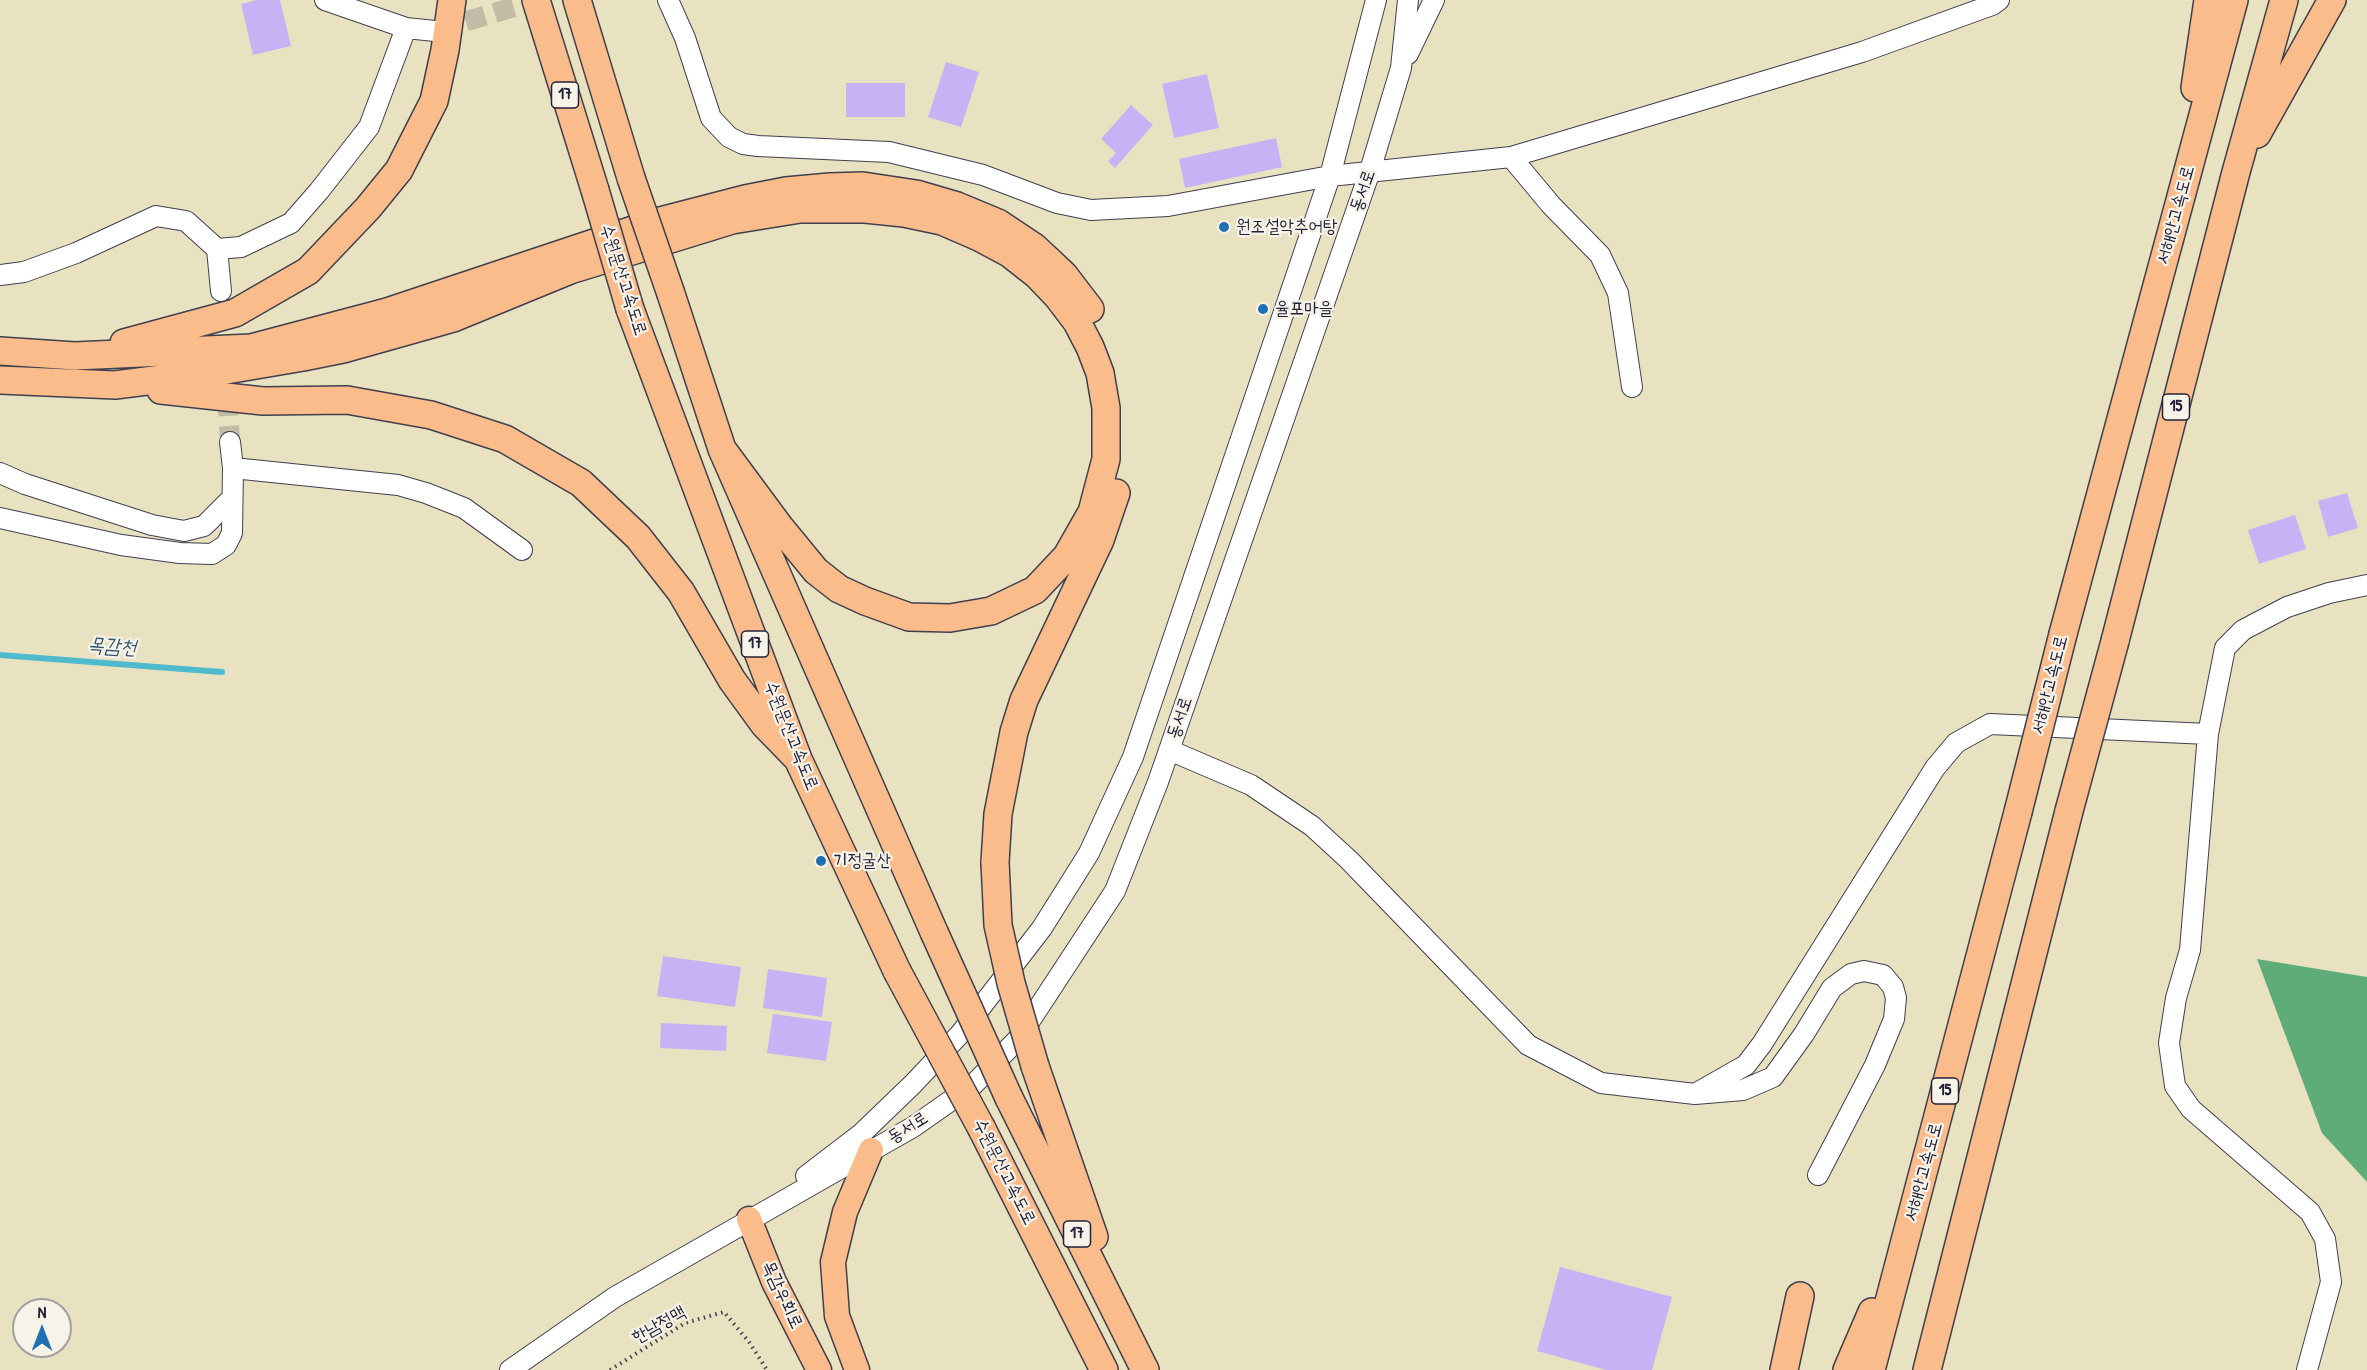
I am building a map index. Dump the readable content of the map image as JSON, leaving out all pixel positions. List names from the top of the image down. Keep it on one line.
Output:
{"streets":{"highway":["17","서해안고속도로","수원문산고속도로","15"],"main road":["목감우회로"],"street":["동서로"],"path":["한남정맥"]},"crossings":[["동서로","목감우회로"]],"water":["목감천"],"places":["원조설악추어탕","율포마을","기정굴산"],"north":"top"}
